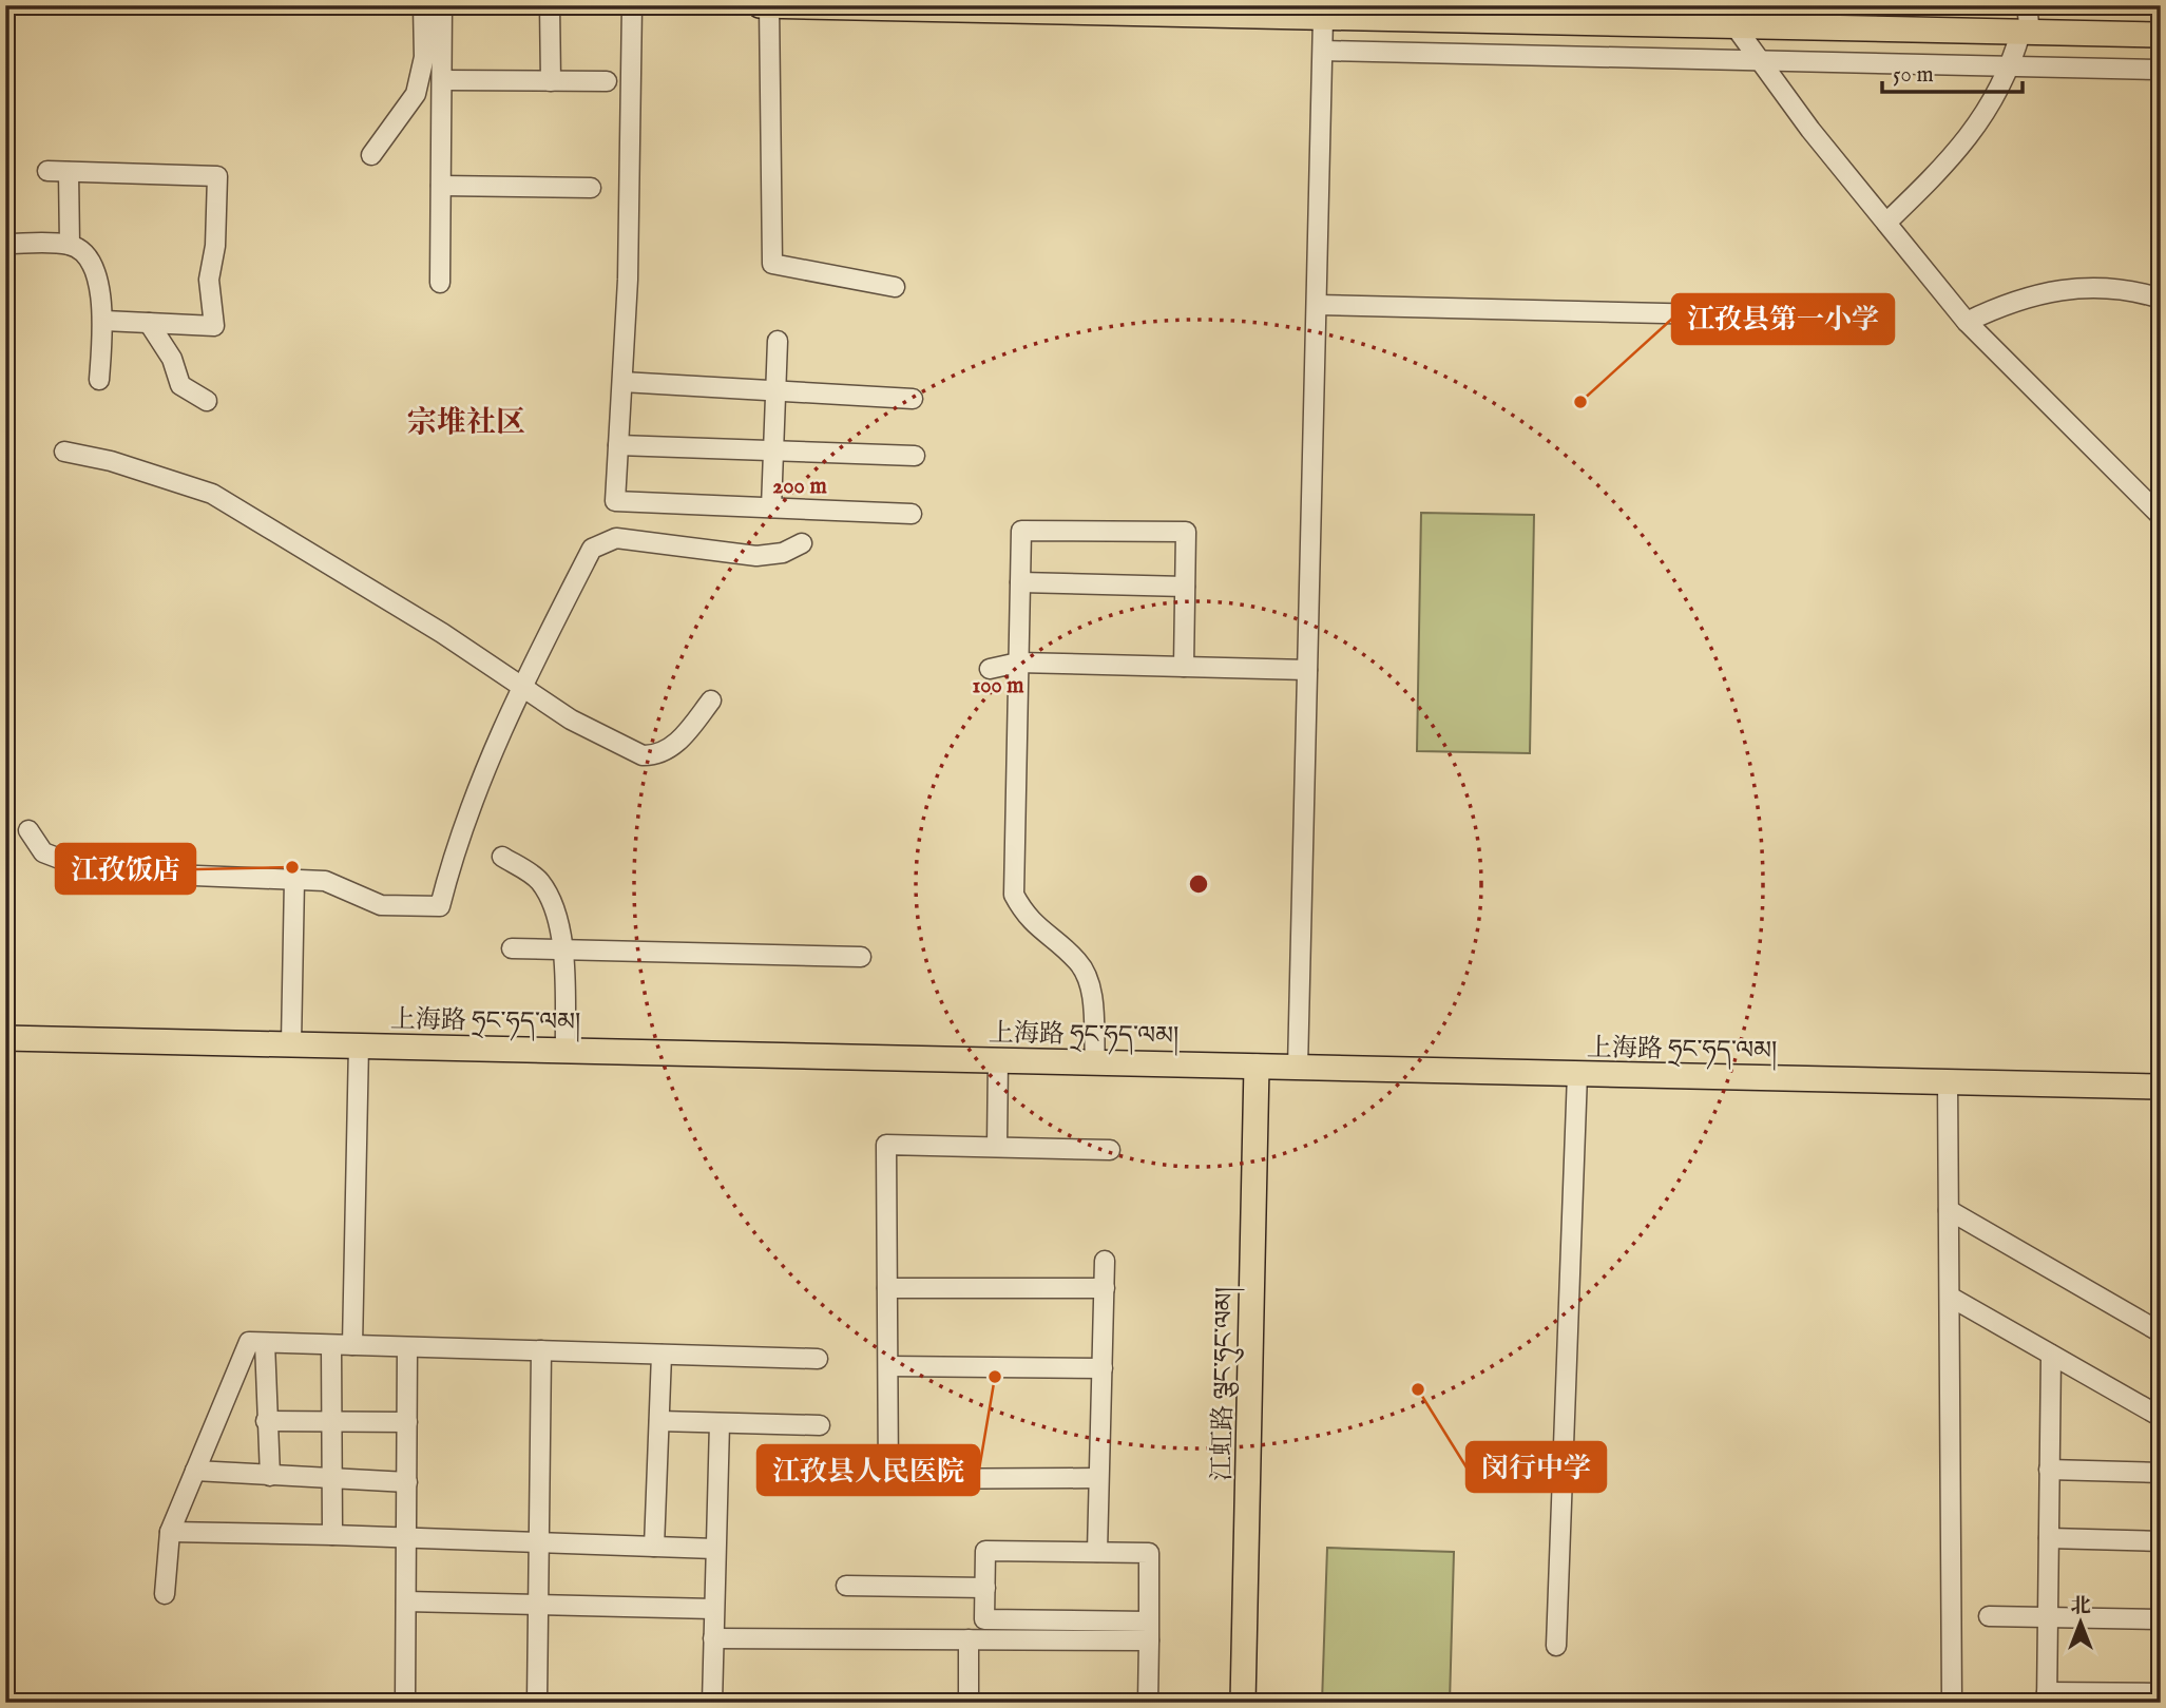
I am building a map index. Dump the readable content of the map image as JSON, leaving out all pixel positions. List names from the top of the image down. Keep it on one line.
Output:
{"streets":{"main road":["上海路 ཧྲང་ཧད་ལམ།","江虹路 ལྕང་ཧུང་ལམ།"]},"crossings":[["上海路 ཧྲང་ཧད་ལམ།","江虹路 ལྕང་ཧུང་ལམ།"]],"districts":["宗堆社区"],"places":["江孜县第一小学","江孜饭店","江孜县人民医院","闵行中学"],"scale_bar":"50 m","north":"top","rings":["200 m","100 m"]}
